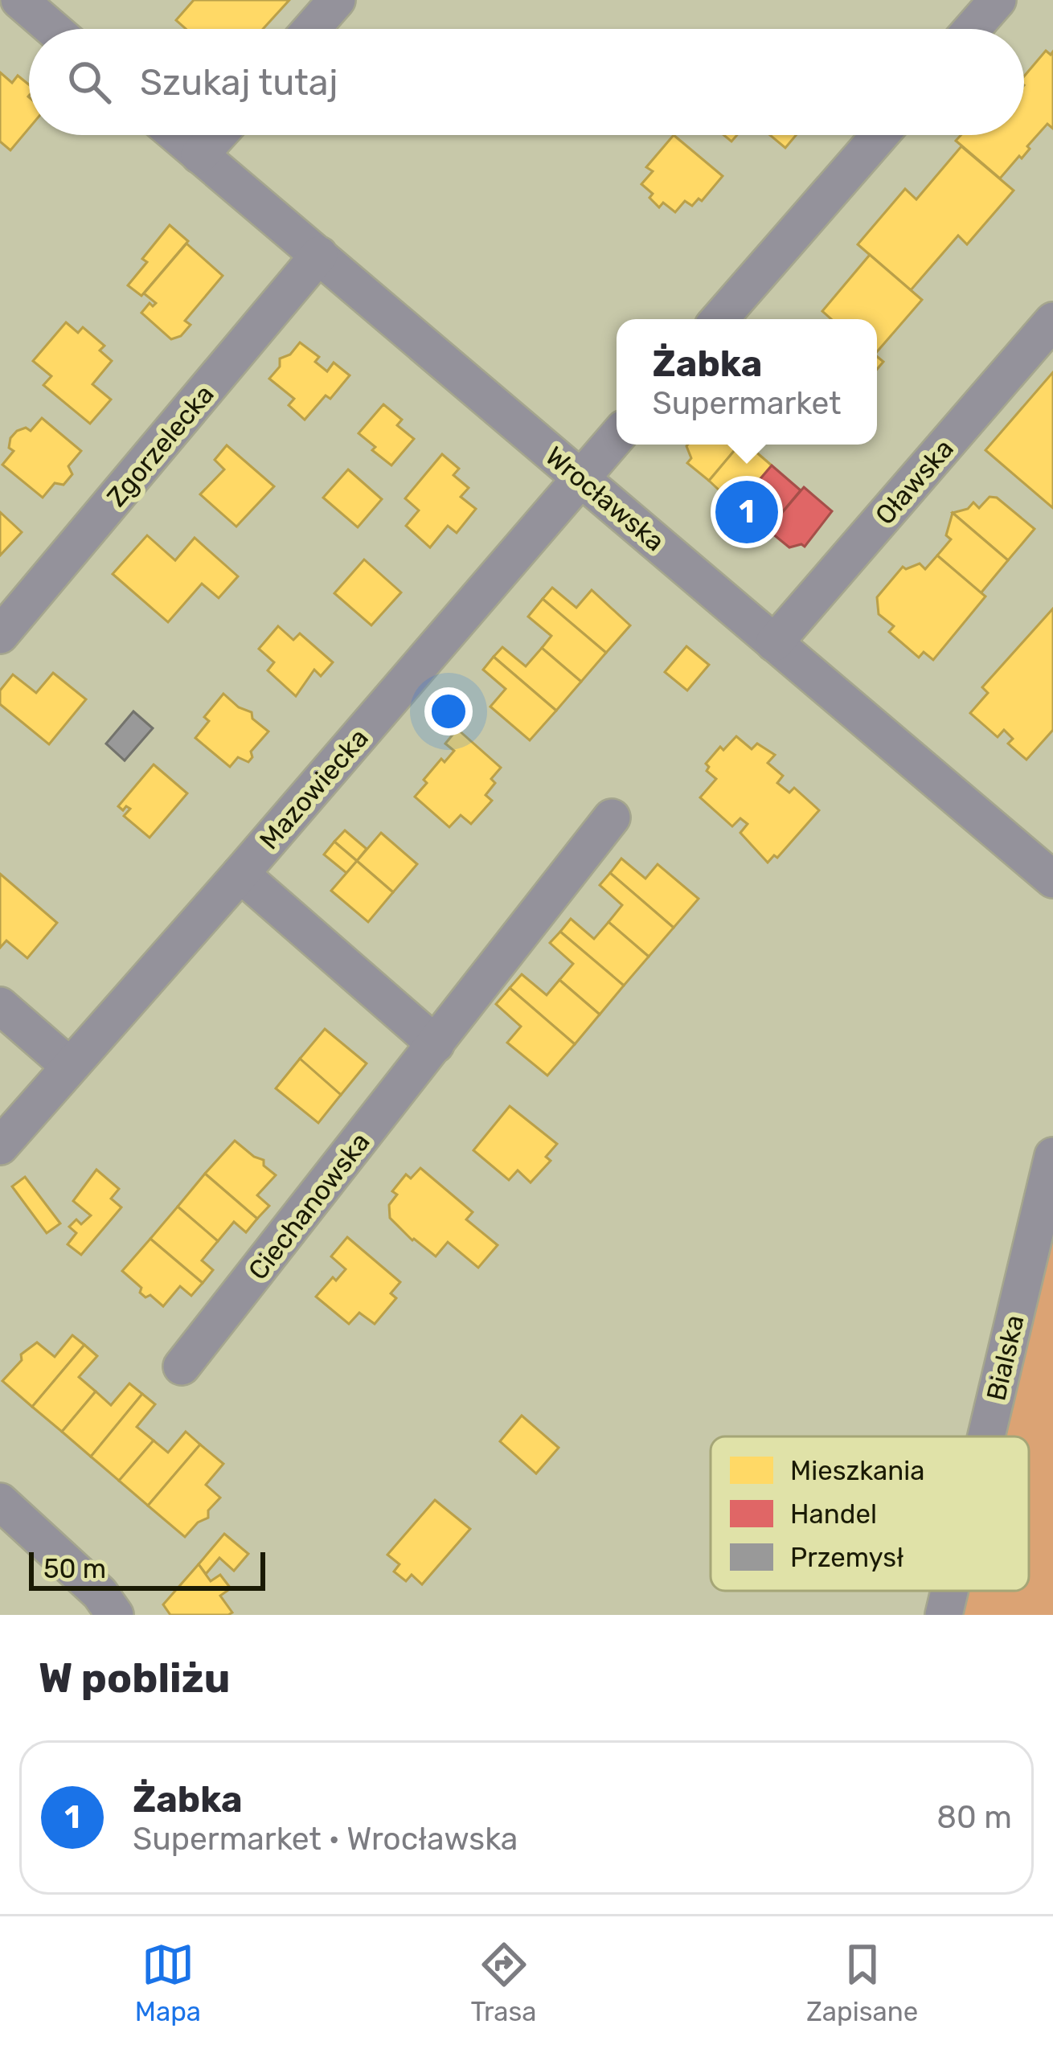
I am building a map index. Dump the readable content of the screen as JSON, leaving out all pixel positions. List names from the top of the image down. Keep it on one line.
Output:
{"streets":{"street":["Zgorzelecka","Oławska","Wrocławska","Mazowiecka","Ciechanowska","Bialska"]},"crossings":[["Zgorzelecka","Wrocławska"],["Oławska","Wrocławska"],["Wrocławska","Mazowiecka"]],"legend":["Mieszkania","Handel","Przemysł"],"scale_bar":"50 m","page":{"search":"Szukaj tutaj","popup":["Żabka","Supermarket"],"pins":"1","scale":"50 m","heading":"W pobliżu","list":[{"mark":"1","name":"Żabka","note":"Supermarket · Wrocławska","value":"80 m"}],"nav":["Mapa","Trasa","Zapisane"]}}
